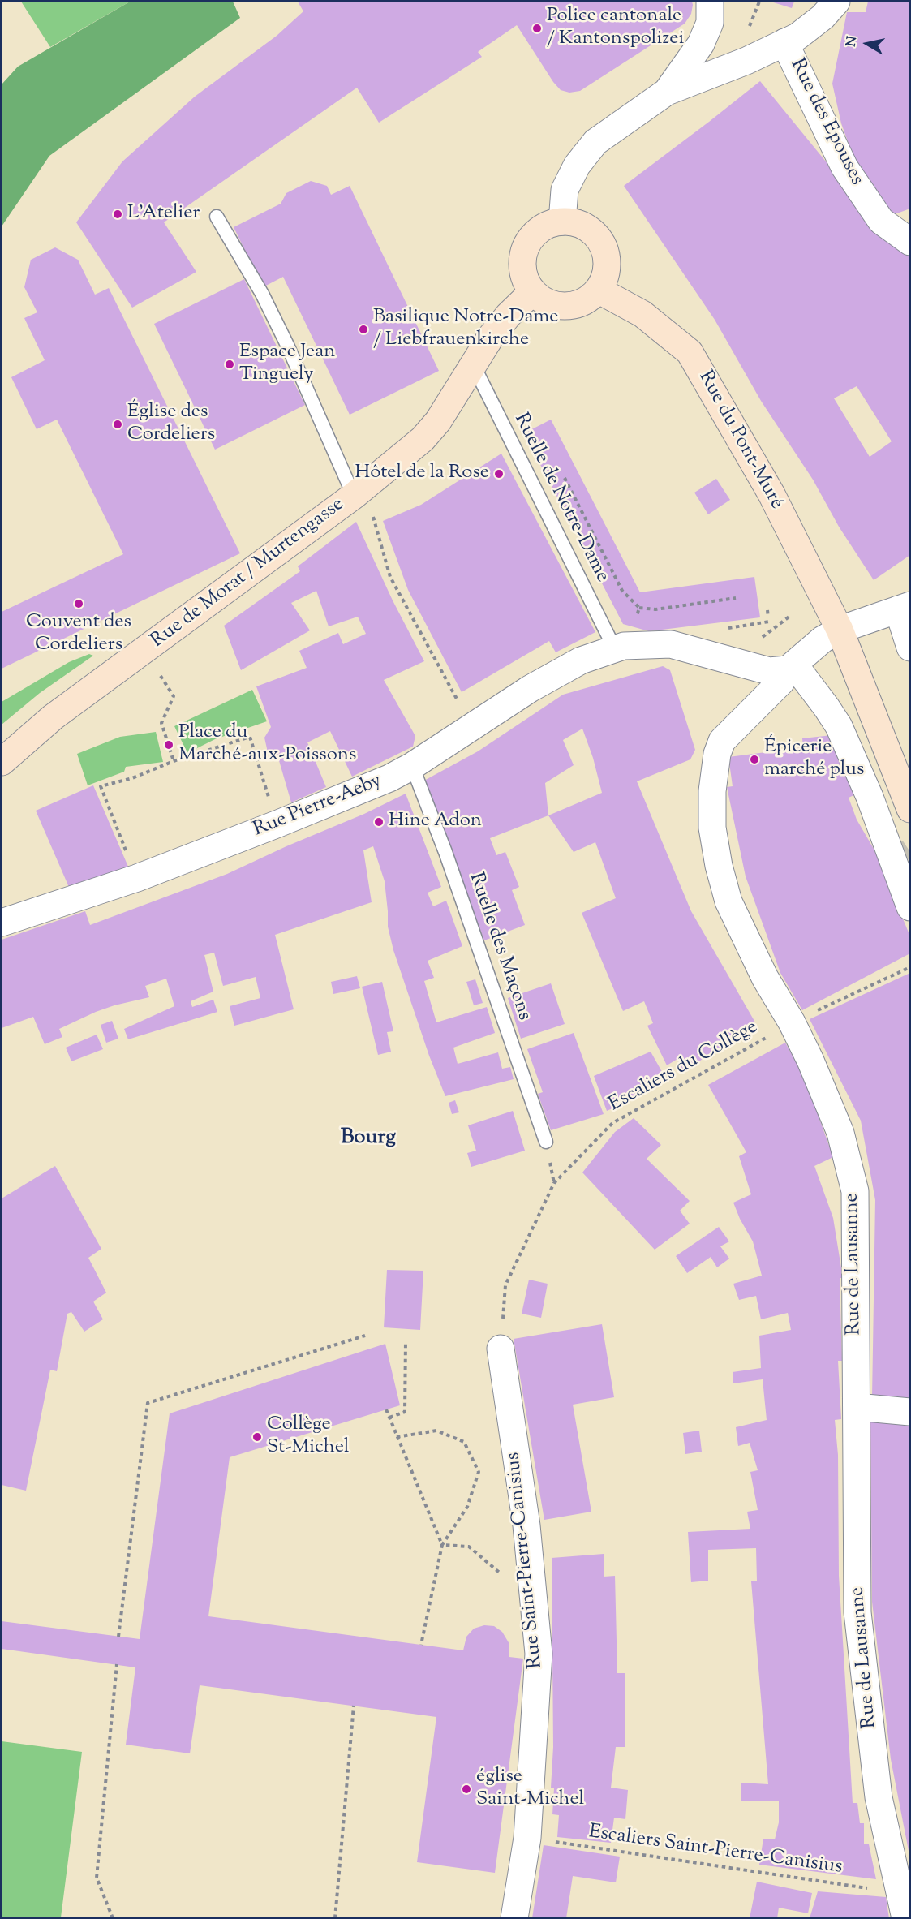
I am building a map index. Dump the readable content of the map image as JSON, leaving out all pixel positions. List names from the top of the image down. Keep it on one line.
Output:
{"streets":{"main road":["Rue du Pont-Muré","Rue de Morat / Murtengasse"],"street":["Rue des Epouses","Rue Pierre-Aeby","Rue de Lausanne","Rue Saint-Pierre-Canisius"],"lane":["Ruelle de Notre-Dame","Ruelle des Maçons"],"path":["Escaliers du Collège","Escaliers Saint-Pierre-Canisius"]},"crossings":[["Rue du Pont-Muré","Rue de Morat / Murtengasse"],["Rue du Pont-Muré","Rue de Lausanne"],["Ruelle de Notre-Dame","Rue de Morat / Murtengasse"],["Ruelle de Notre-Dame","Rue Pierre-Aeby"],["Rue Pierre-Aeby","Ruelle des Maçons"],["Rue Pierre-Aeby","Rue de Lausanne"],["Escaliers du Collège","Rue de Lausanne"],["Escaliers du Collège","Rue Saint-Pierre-Canisius"],["Rue de Lausanne","Escaliers Saint-Pierre-Canisius"],["Rue Saint-Pierre-Canisius","Escaliers Saint-Pierre-Canisius"]],"districts":["Bourg"],"places":["Police cantonale / Kantonspolizei","L'Atelier","Basilique Notre-Dame / Liebfrauenkirche","Espace Jean Tinguely","Église des Cordeliers","Hôtel de la Rose","Couvent des Cordeliers","Place du Marché-aux-Poissons","Épicerie marché plus","Hine Adon","Collège St-Michel","église Saint-Michel"],"north":"left"}
